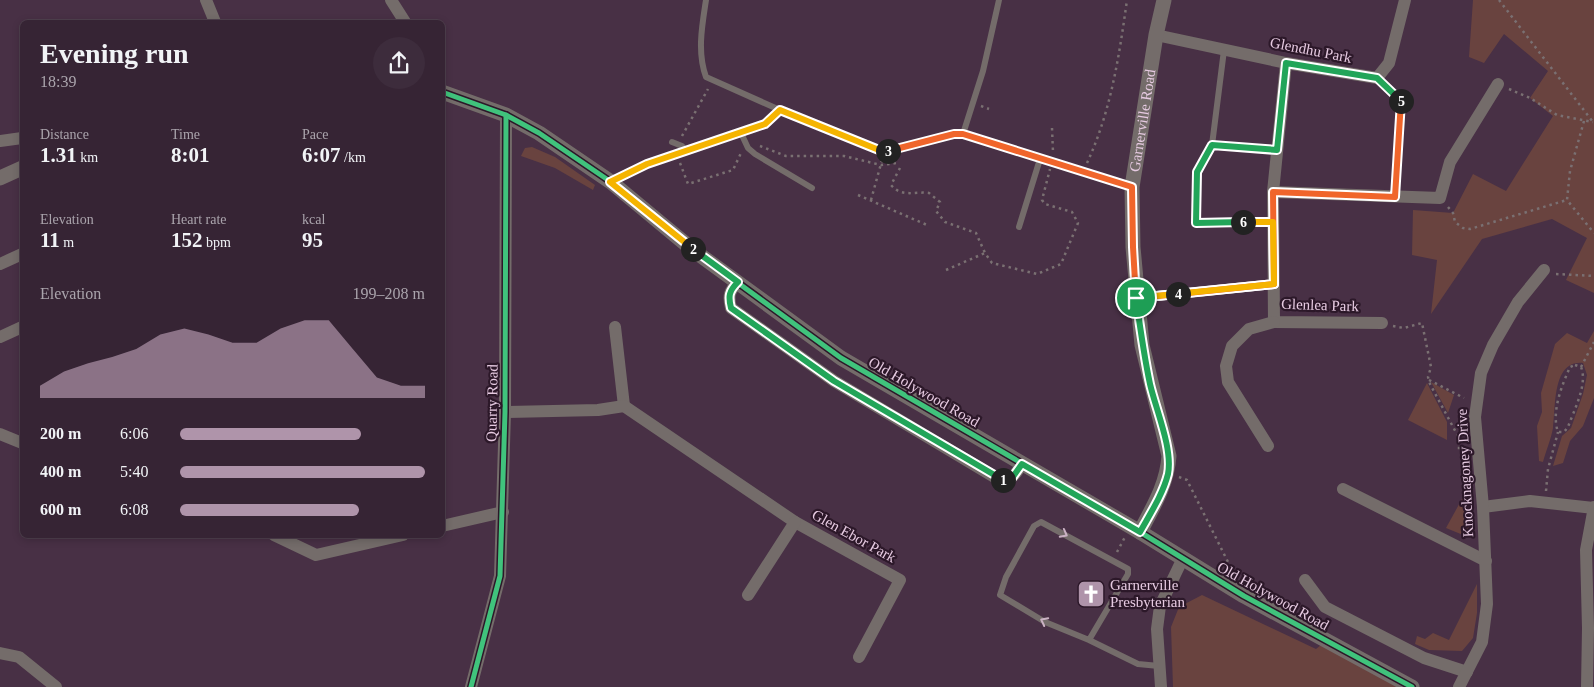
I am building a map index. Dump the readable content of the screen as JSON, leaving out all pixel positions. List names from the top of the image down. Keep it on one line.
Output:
{"streets":{"street":["Glendhu Park","Garnerville Road","Glenlea Park","Old Holywood Road","Quarry Road","Knocknagoney Drive","Glen Ebor Park"]},"crossings":[["Glendhu Park","Garnerville Road"],["Glendhu Park","Glenlea Park"],["Garnerville Road","Old Holywood Road"],["Old Holywood Road","Quarry Road"]],"places":{"church":["Garnerville Presbyterian"]},"page":{"heading":["Evening run","18:39"],"pins":["5","3","6","2","4","1"],"stats":[["Distance","1.31 km"],["Time","8:01"],["Pace","6:07 /km"],["Elevation","11 m"],["Heart rate","152 bpm"],["kcal","95"]],"chart":["Elevation","199–208 m"],"list":[{"name":"200 m","note":"6:06"},{"name":"400 m","note":"5:40"},{"name":"600 m","note":"6:08"}]}}
